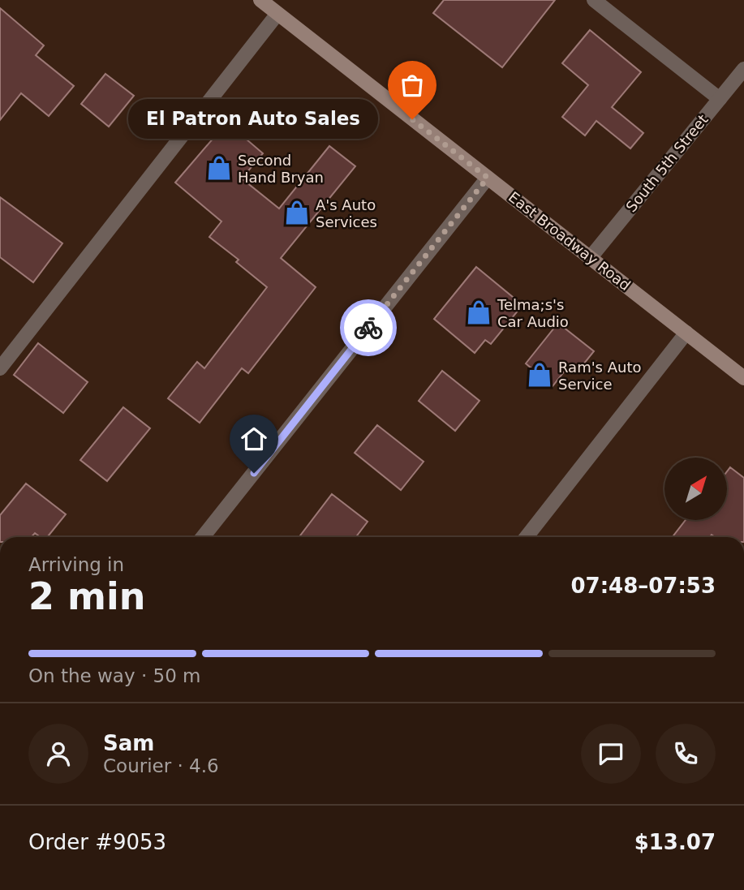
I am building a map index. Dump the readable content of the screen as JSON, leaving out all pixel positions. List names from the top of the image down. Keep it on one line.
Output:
{"streets":{"main road":["East Broadway Road"],"street":["South 5th Street"]},"crossings":[["South 5th Street","East Broadway Road"]],"places":{"other":["El Patron Auto Sales"],"shop":["Second Hand Bryan","A's Auto Services","Telma;s's Car Audio","Ram's Auto Service"]},"north":"top right","page":{"bubble":"El Patron Auto Sales","heading":["2 min","Arriving in","07:48–07:53"],"panel":["Sam","Courier · 4.6","Order #9053","$13.07"],"bar":"On the way · 50 m"}}
